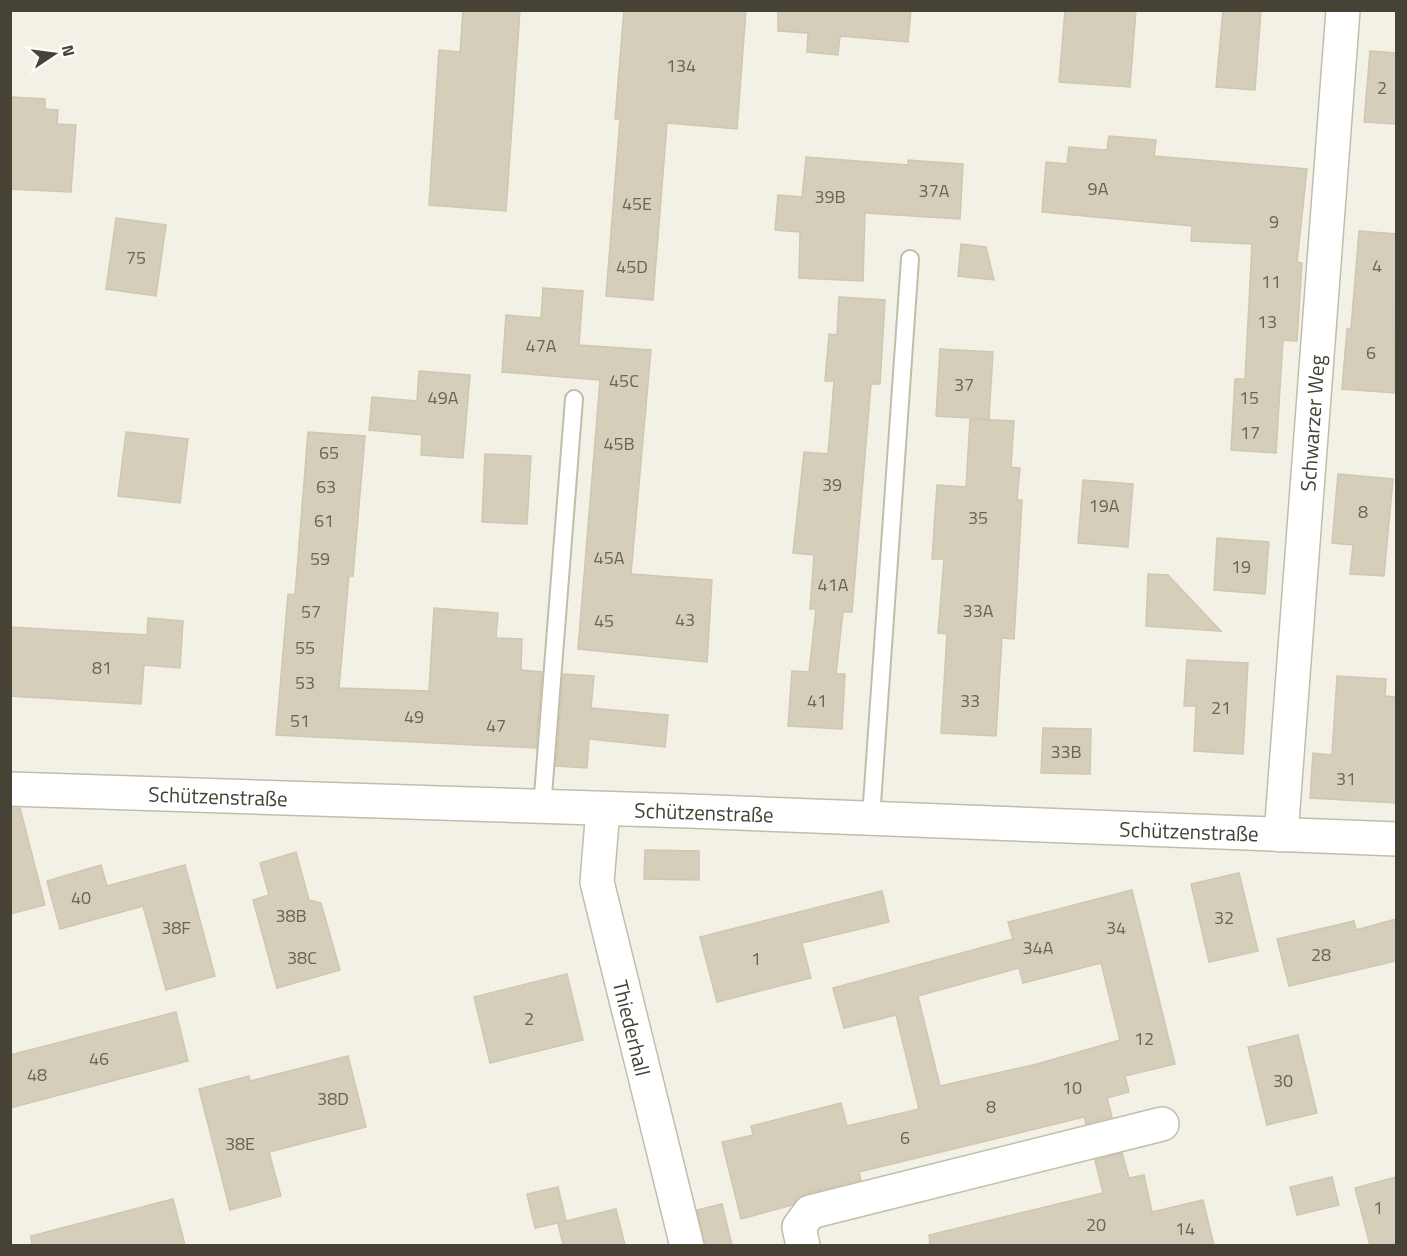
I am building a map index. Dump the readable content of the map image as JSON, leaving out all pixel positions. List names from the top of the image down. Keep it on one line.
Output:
{"streets":{"street":["Schwarzer Weg","Schützenstraße","Thiederhall"]},"crossings":[["Schwarzer Weg","Schützenstraße"],["Schützenstraße","Thiederhall"]],"house_numbers":["134","2","9A","37A","39B","45E","9","75","4","45D","11","13","47A","6","45C","37","49A","15","17","45B","65","39","63","19A","8","35","61","45A","59","19","41A","33A","57","43","45","55","81","53","41","33","21","49","51","47","33B","31","40","38B","32","38F","34","34A","28","38C","1","2","12","46","48","30","10","38D","8","6","38E","1","20","14"],"north":"right"}
